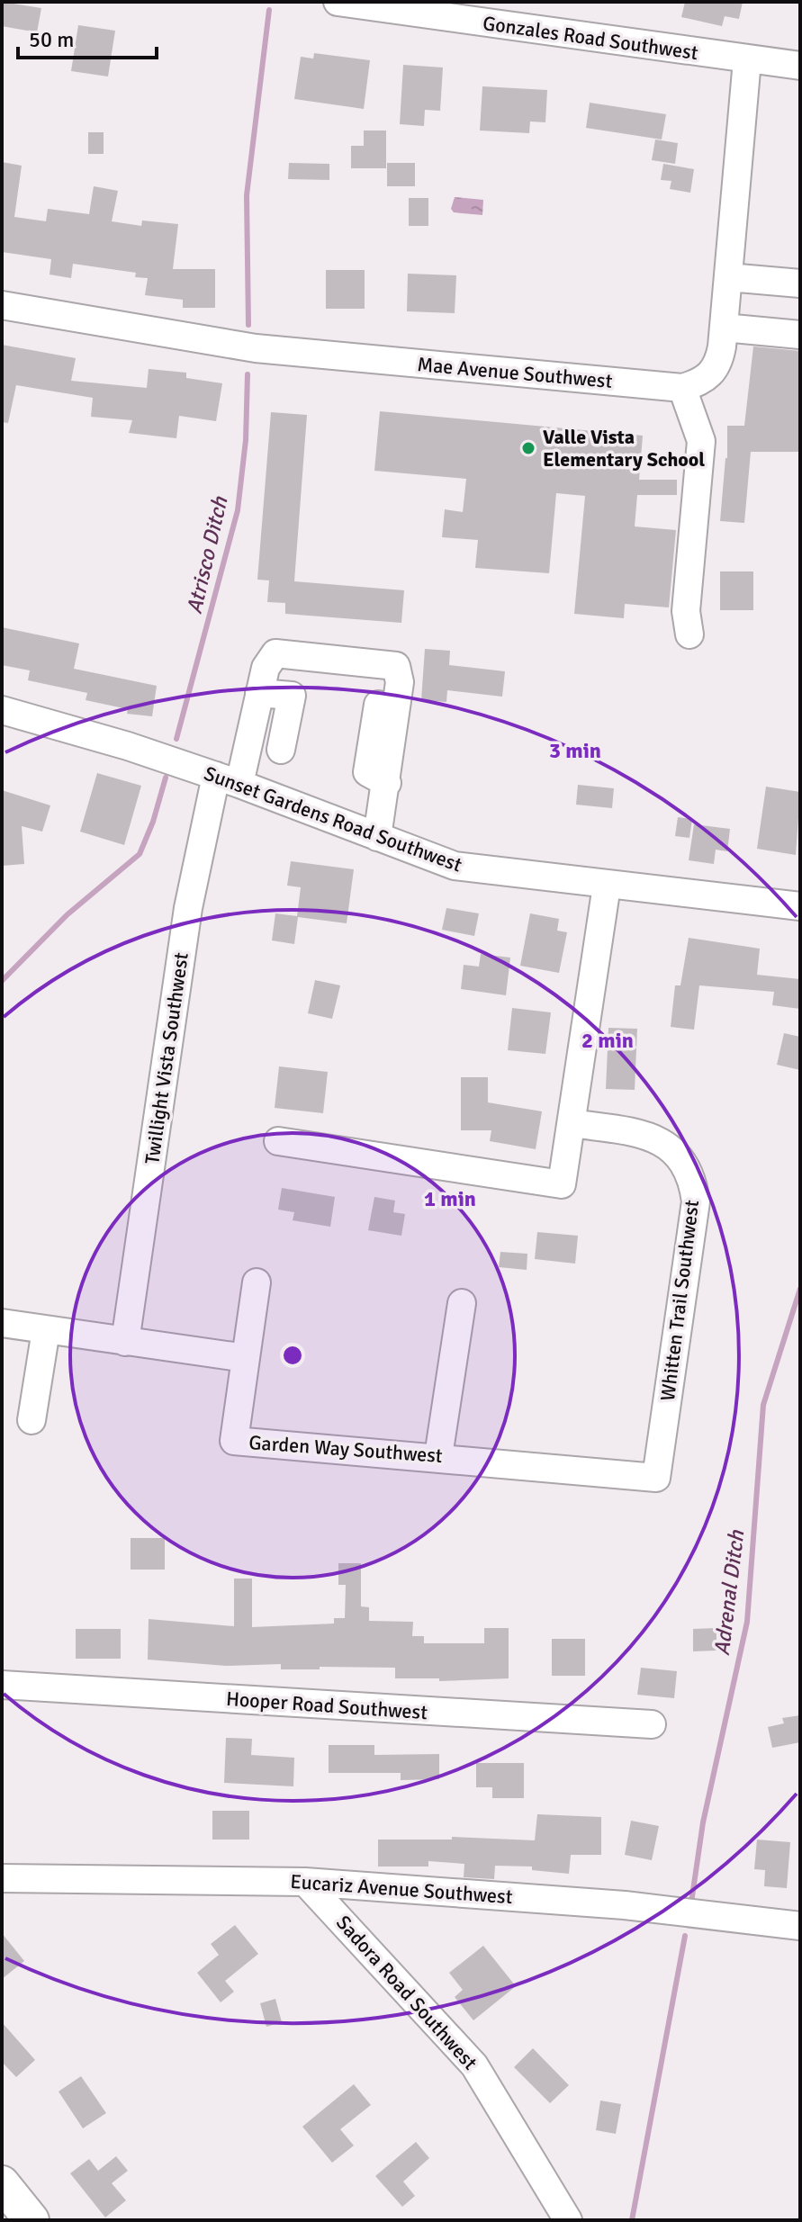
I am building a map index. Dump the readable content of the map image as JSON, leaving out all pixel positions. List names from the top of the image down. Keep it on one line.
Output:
{"streets":{"street":["Gonzales Road Southwest","Mae Avenue Southwest","Sunset Gardens Road Southwest","Twillight Vista Southwest","Whitten Trail Southwest","Garden Way Southwest","Hooper Road Southwest","Eucariz Avenue Southwest","Sadora Road Southwest"]},"crossings":[["Sunset Gardens Road Southwest","Twillight Vista Southwest"],["Whitten Trail Southwest","Garden Way Southwest"],["Eucariz Avenue Southwest","Sadora Road Southwest"]],"water":["Atrisco Ditch","Adrenal Ditch"],"places":["Valle Vista Elementary School"],"scale_bar":"50 m","rings":["3 min","2 min","1 min"]}
